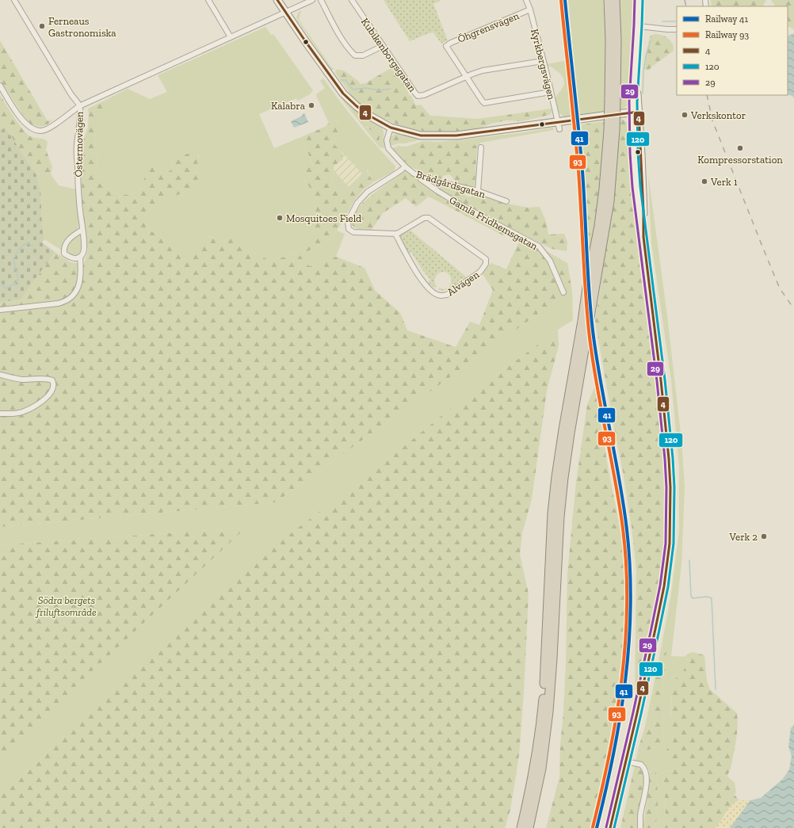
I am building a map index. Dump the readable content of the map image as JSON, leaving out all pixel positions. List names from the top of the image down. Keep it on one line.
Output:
{"streets":{"street":["Öhgrensvägen","Kubikenborgsgatan","Kyrkbergsvägen","Östermovägen","Brädgårdsgatan","Gamla Fridhemsgatan","Alvägen"]},"crossings":[["Öhgrensvägen","Kubikenborgsgatan"],["Öhgrensvägen","Kyrkbergsvägen"],["Kubikenborgsgatan","Kyrkbergsvägen"],["Brädgårdsgatan","Alvägen"]],"parks":["Södra bergets friluftsområde"],"places":["Ferneaus Gastronomiska","Kalabra","Verkskontor","Kompressorstation","Verk 1","Mosquitoes Field","Verk 2"],"lines":["rail line 41","rail line 93","transit line 4","transit line 120","transit line 29"],"legend":["Railway 41","Railway 93","4","120","29"]}
